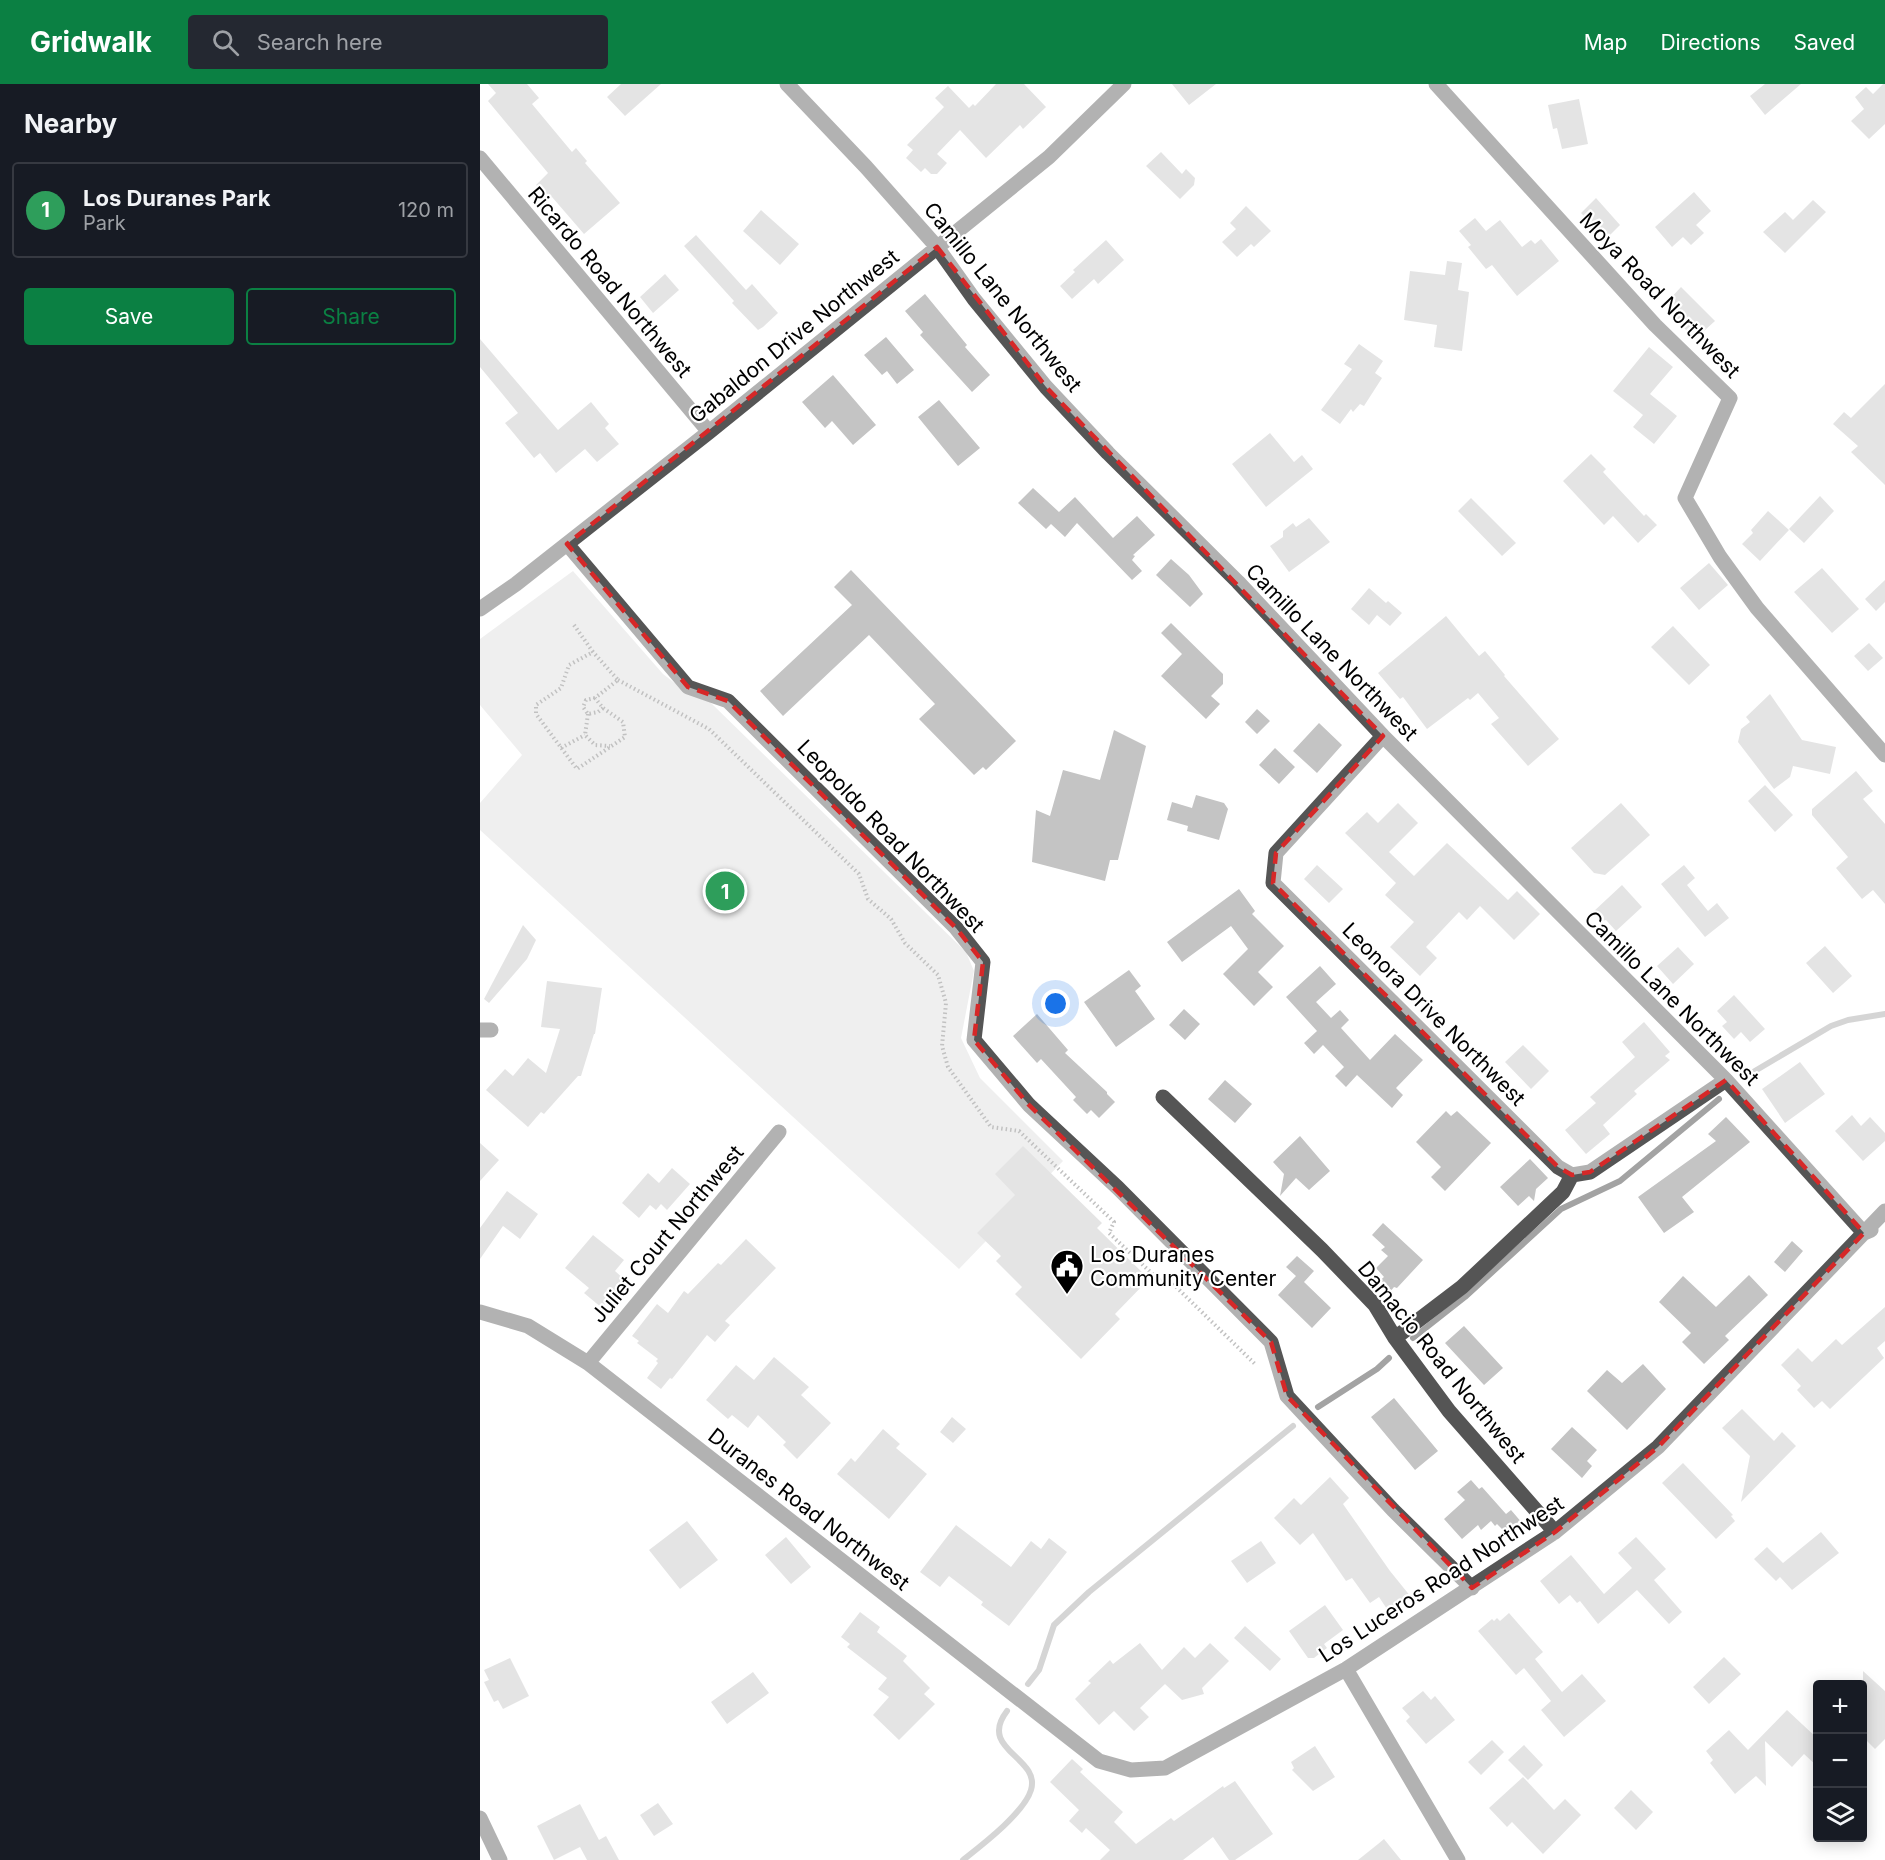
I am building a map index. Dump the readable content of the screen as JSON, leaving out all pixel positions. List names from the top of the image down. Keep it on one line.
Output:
{"streets":{"street":["Ricardo Road Northwest","Moya Road Northwest","Camillo Lane Northwest","Gabaldon Drive Northwest","Leopoldo Road Northwest","Leonora Drive Northwest","Juliet Court Northwest","Damacio Road Northwest","Duranes Road Northwest","Los Luceros Road Northwest"]},"crossings":[["Ricardo Road Northwest","Gabaldon Drive Northwest"],["Camillo Lane Northwest","Gabaldon Drive Northwest"],["Camillo Lane Northwest","Leonora Drive Northwest"],["Camillo Lane Northwest","Los Luceros Road Northwest"],["Gabaldon Drive Northwest","Leopoldo Road Northwest"],["Leopoldo Road Northwest","Los Luceros Road Northwest"],["Juliet Court Northwest","Duranes Road Northwest"],["Damacio Road Northwest","Los Luceros Road Northwest"],["Duranes Road Northwest","Los Luceros Road Northwest"]],"places":{"public building":["Los Duranes Community Center"]},"page":{"header":"Gridwalk","search":"Search here","nav":["Map","Directions","Saved"],"heading":"Nearby","list":[{"mark":"1","name":"Los Duranes Park","note":"Park","value":"120 m"}],"buttons":["Save","Share"],"pins":"1","map_buttons":["+","−"]}}
